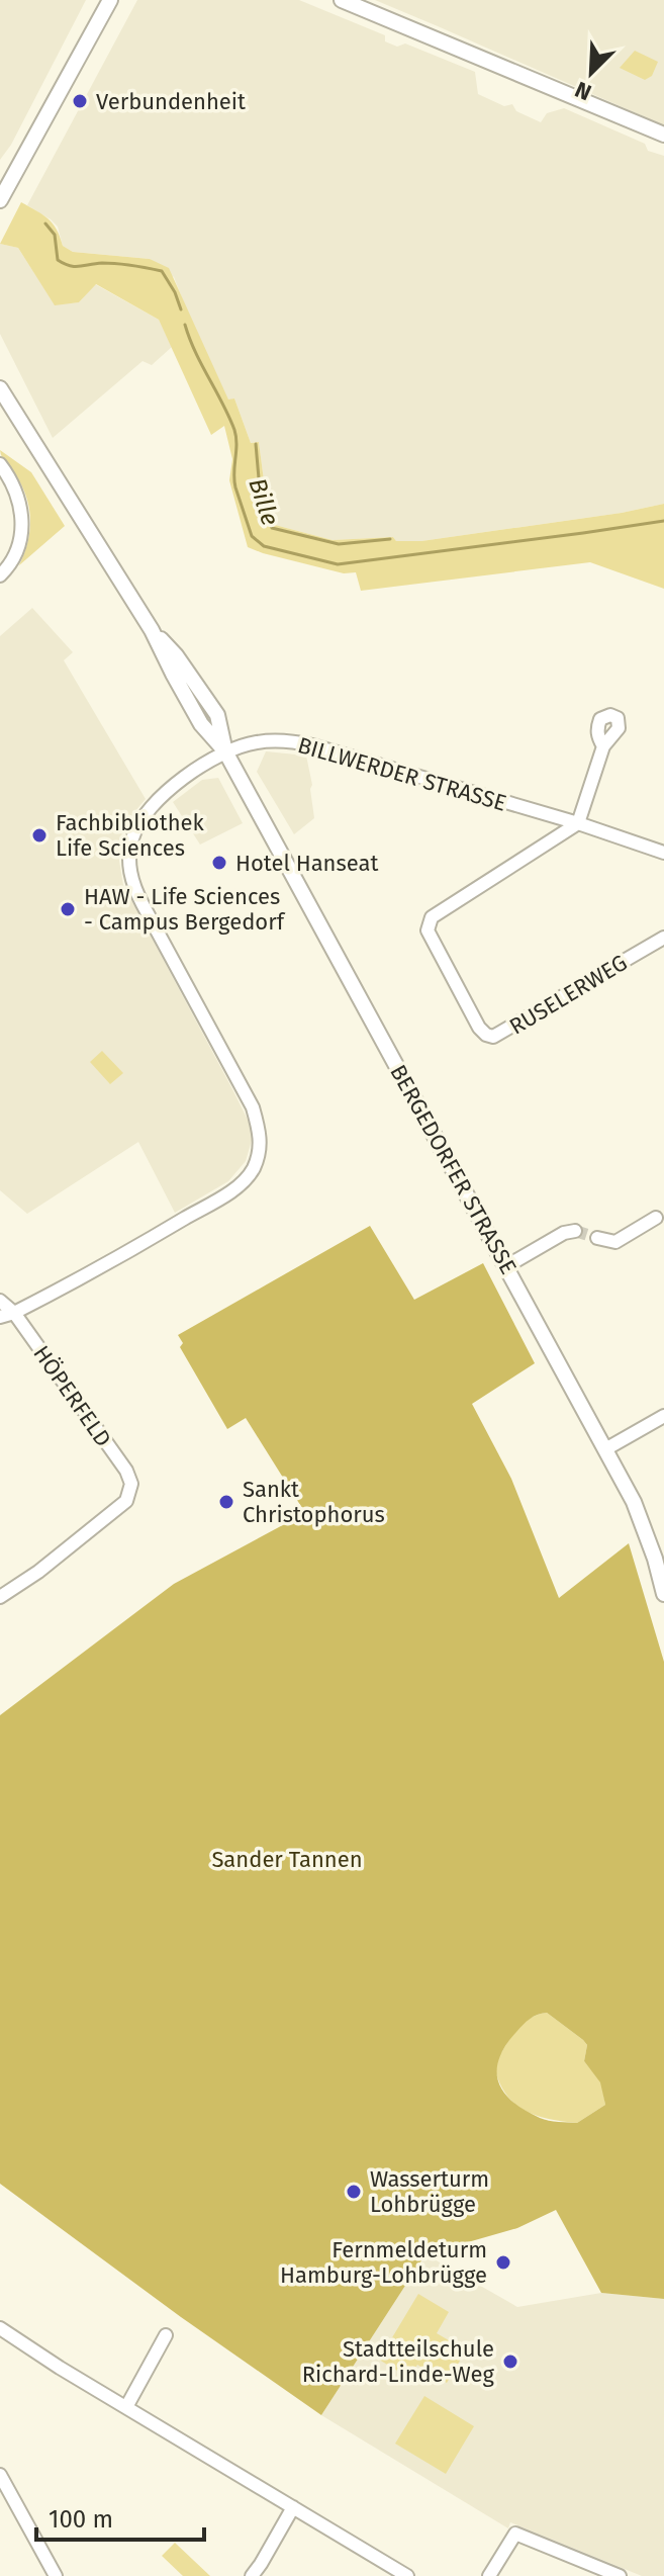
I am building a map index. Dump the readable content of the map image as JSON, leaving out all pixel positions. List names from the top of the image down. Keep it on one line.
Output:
{"streets":{"main road":["BERGEDORFER STRASSE"],"street":["BILLWERDER STRASSE","RUSELERWEG","HÖPERFELD"]},"crossings":[["BILLWERDER STRASSE","RUSELERWEG"],["BILLWERDER STRASSE","BERGEDORFER STRASSE"],["BILLWERDER STRASSE","HÖPERFELD"]],"water":["Bille"],"parks":["Sander Tannen"],"places":["Verbundenheit","Fachbibliothek Life Sciences","Hotel Hanseat","HAW - Life Sciences - Campus Bergedorf","Sankt Christophorus","Wasserturm Lohbrügge","Fernmeldeturm Hamburg-Lohbrügge","Stadtteilschule Richard-Linde-Weg"],"scale_bar":"100 m","north":"bottom left"}
